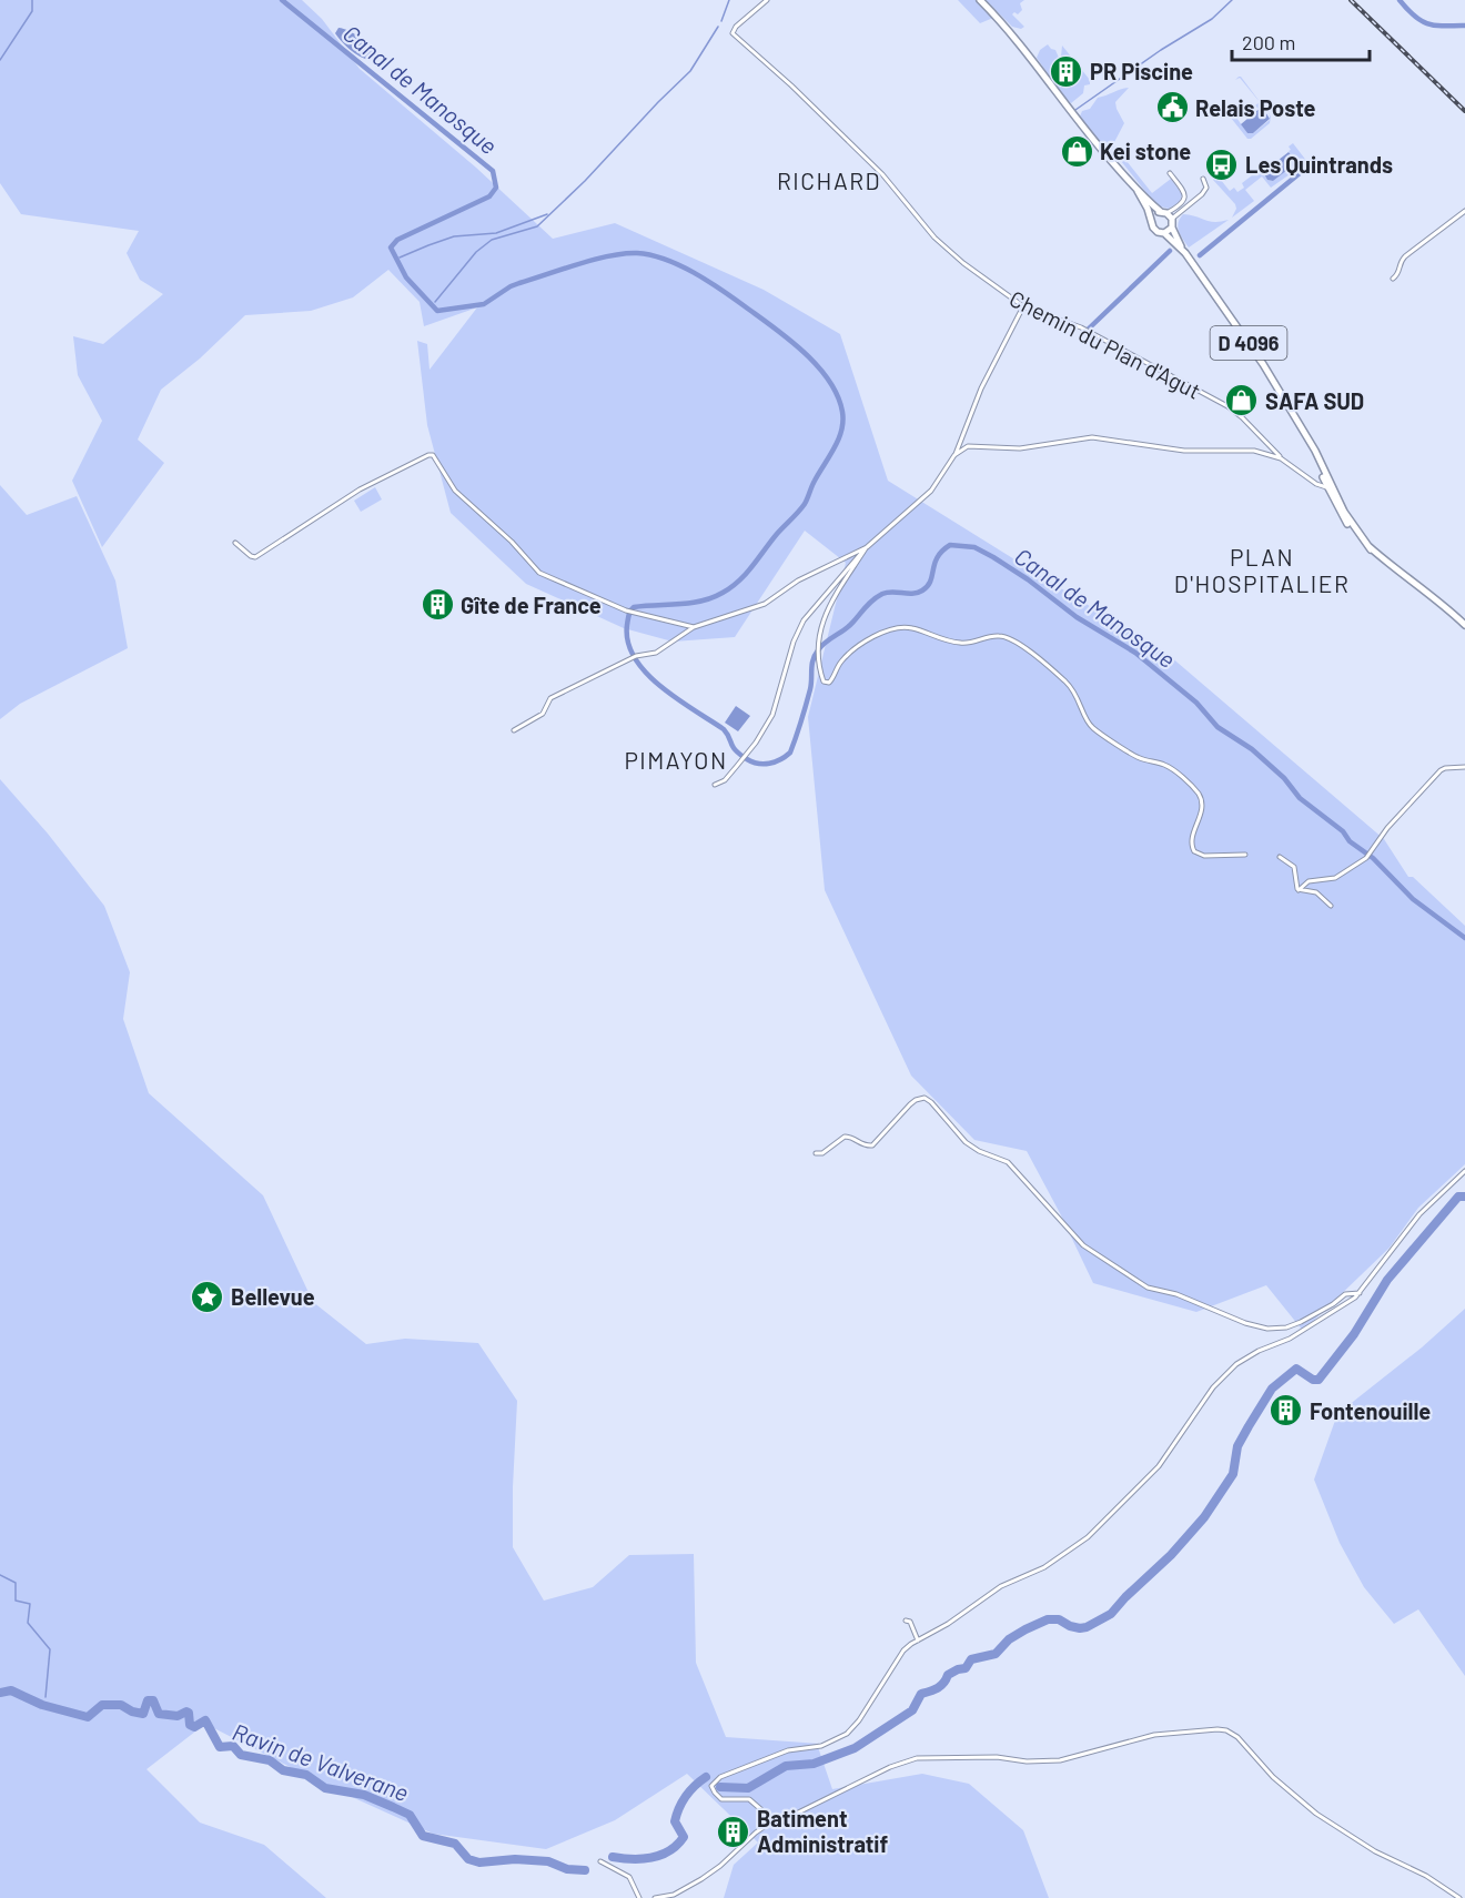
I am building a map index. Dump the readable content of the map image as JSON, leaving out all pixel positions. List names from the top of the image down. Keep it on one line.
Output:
{"streets":{"main road":["D 4096"],"street":["Chemin du Plan d'Agut"]},"districts":["RICHARD","PLAN D'HOSPITALIER","PIMAYON"],"water":["Canal de Manosque","Ravin de Valverane"],"places":{"building":["PR Piscine","Gîte de France","Fontenouille","Batiment Administratif"],"public building":["Relais Poste"],"shop":["Kei stone","SAFA SUD"],"bus stop":["Les Quintrands"],"place":["Bellevue"]},"scale_bar":"200 m"}
